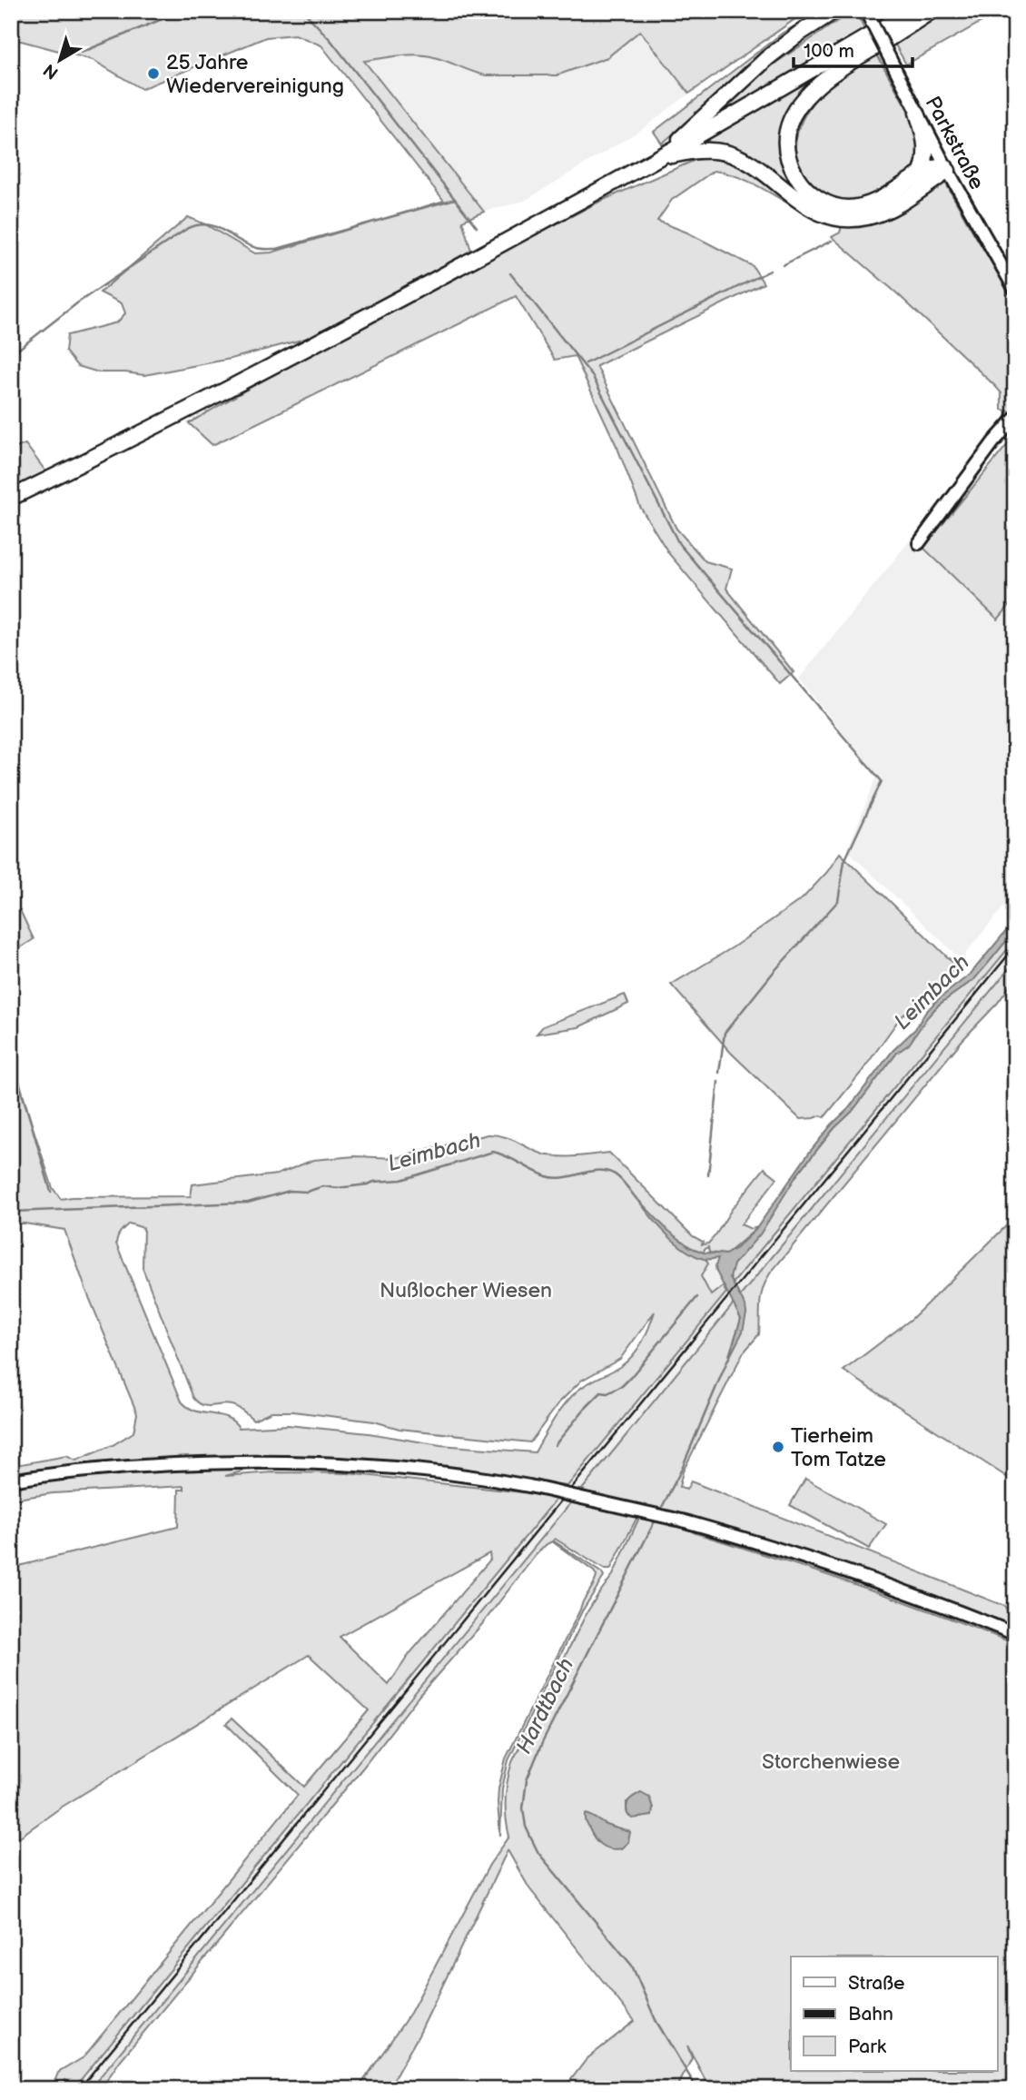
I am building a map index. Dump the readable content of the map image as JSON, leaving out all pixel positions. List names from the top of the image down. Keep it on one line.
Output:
{"streets":{"street":["Parkstraße"]},"water":["Leimbach","Hardtbach"],"parks":["Nußlocher Wiesen","Storchenwiese"],"places":["25 Jahre Wiedervereinigung","Tierheim Tom Tatze"],"legend":["Straße","Bahn","Park"],"scale_bar":"100 m","north":"bottom left"}
